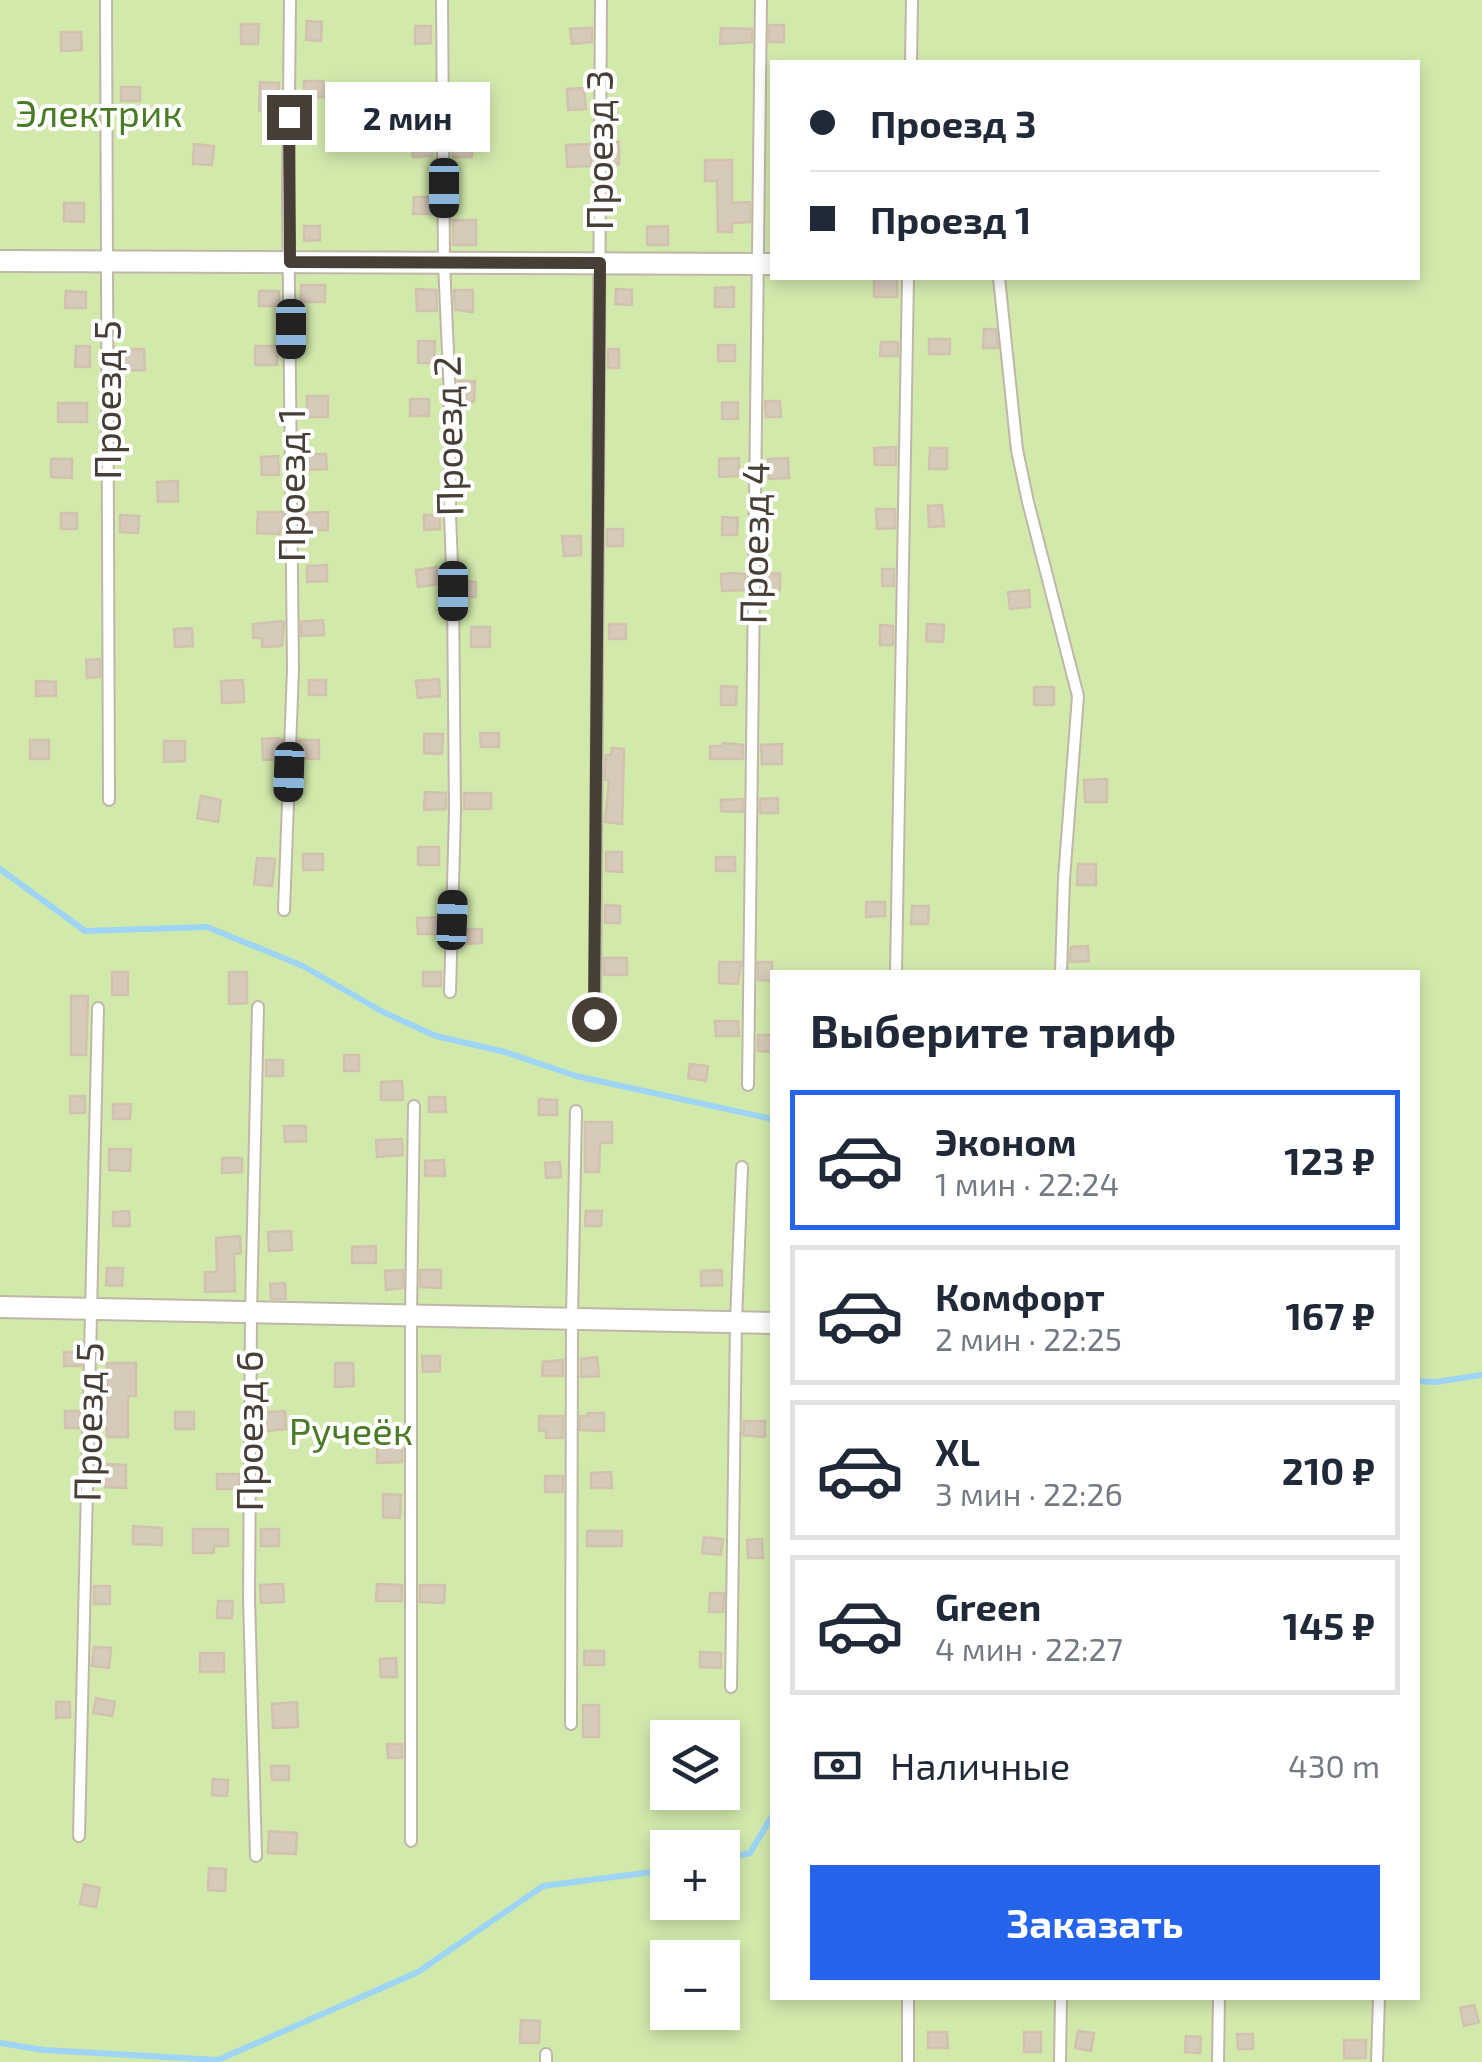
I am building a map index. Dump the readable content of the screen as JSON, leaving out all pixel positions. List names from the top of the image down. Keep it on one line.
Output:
{"streets":{"lane":["Проезд 3","Проезд 5","Проезд 2","Проезд 1","Проезд 4","Проезд 6"]},"parks":["Электрик","Ручеёк"],"page":{"banner":["Проезд 3","Проезд 1"],"bubble":"2 мин","heading":"Выберите тариф","list":[{"name":"Эконом","note":"1 мин · 22:24","value":"123 ₽"},{"name":"Комфорт","note":"2 мин · 22:25","value":"167 ₽"},{"name":"XL","note":"3 мин · 22:26","value":"210 ₽"},{"name":"Green","note":"4 мин · 22:27","value":"145 ₽"}],"pay":["Наличные","430 m"],"map_buttons":["+","−"],"buttons":"Заказать"}}
